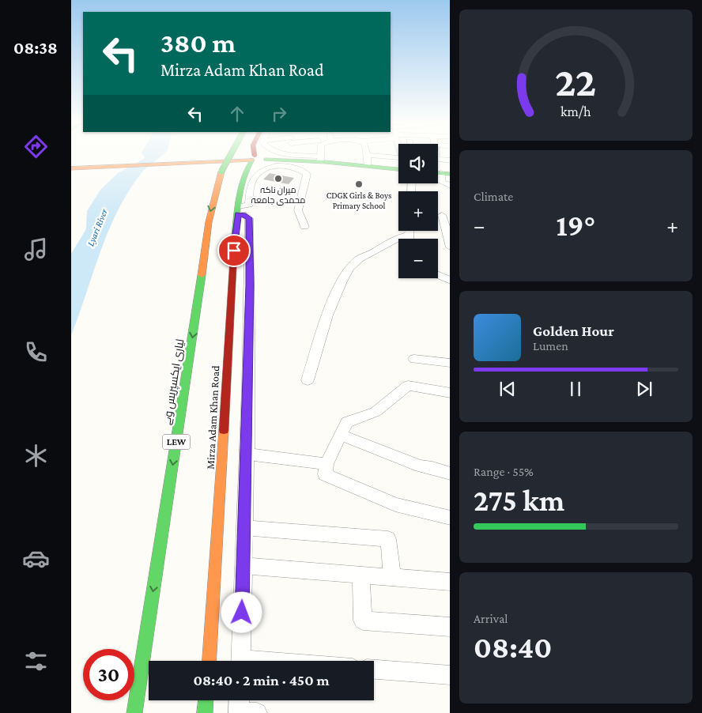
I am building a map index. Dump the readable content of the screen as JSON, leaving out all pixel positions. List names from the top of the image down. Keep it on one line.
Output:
{"streets":{"main road":["لیاری ایکسپریس وے","Mirza Adam Khan Road","LEW"]},"one_way":["لیاری ایکسپریس وے"],"water":["Lyari River"],"places":["میران ناکہ محمدی جامعہ","CDGK Girls & Boys Primary School"],"page":{"tabs":"08:38","turn":["380 m","Mirza Adam Khan Road"],"map_buttons":["+","−"],"tile":["Climate",["Range · 55%","275 km"],["Arrival","08:40"]],"heat":["−","19°","+"],"song":["Golden Hour","Lumen"],"limit":"30","trip":"08:40 · 2 min · 450 m","gauge":["22","km/h"]}}
